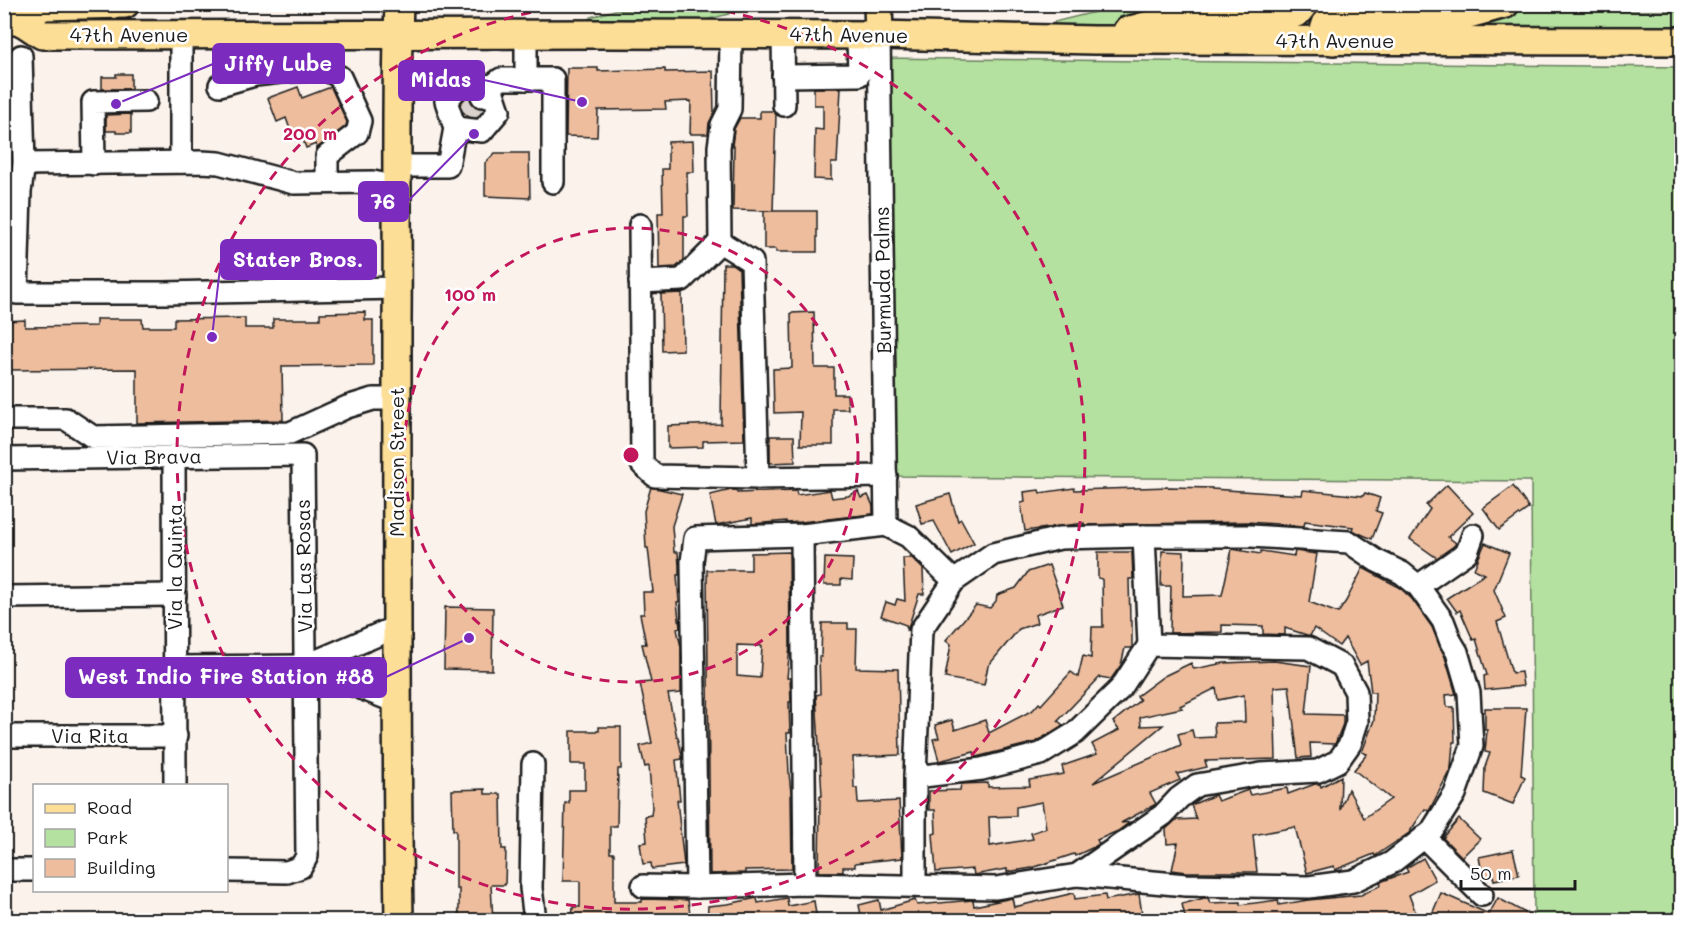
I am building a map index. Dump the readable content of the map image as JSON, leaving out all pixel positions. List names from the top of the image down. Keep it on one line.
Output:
{"streets":{"main road":["47th Avenue","Madison Street"],"street":["Burmuda Palms","Via Brava","Via Las Rosas","Via la Quinta","Via Rita"]},"crossings":[["47th Avenue","Burmuda Palms"],["47th Avenue","Madison Street"],["Via Brava","Via Las Rosas"],["Via Brava","Via la Quinta"],["Via la Quinta","Via Rita"]],"places":["Midas","Jiffy Lube","76","Stater Bros.","West Indio Fire Station #88"],"legend":["Road","Park","Building"],"scale_bar":"50 m","rings":["200 m","100 m"]}
